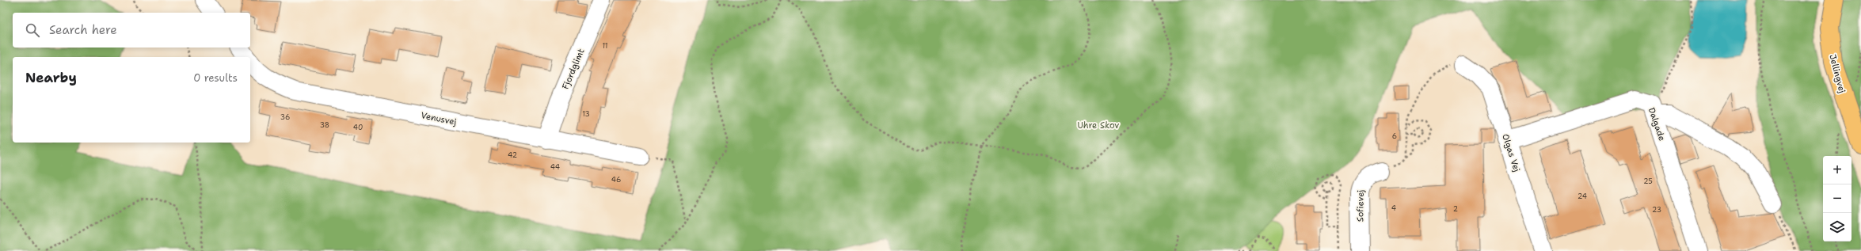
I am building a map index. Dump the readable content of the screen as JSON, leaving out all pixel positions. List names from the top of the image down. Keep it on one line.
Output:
{"streets":{"main road":["Jellingvej"],"street":["Fjordglimt","Venusvej","Dalgade","Olgas Vej","Sofievej"]},"crossings":[["Fjordglimt","Venusvej"],["Dalgade","Olgas Vej"]],"parks":["Uhre Skov"],"house_numbers":["11","13","36","38","40","6","42","44","46","25","24","4","2","23"],"page":{"search":"Search here","heading":["Nearby","0 results"],"map_buttons":["+","−"]}}
